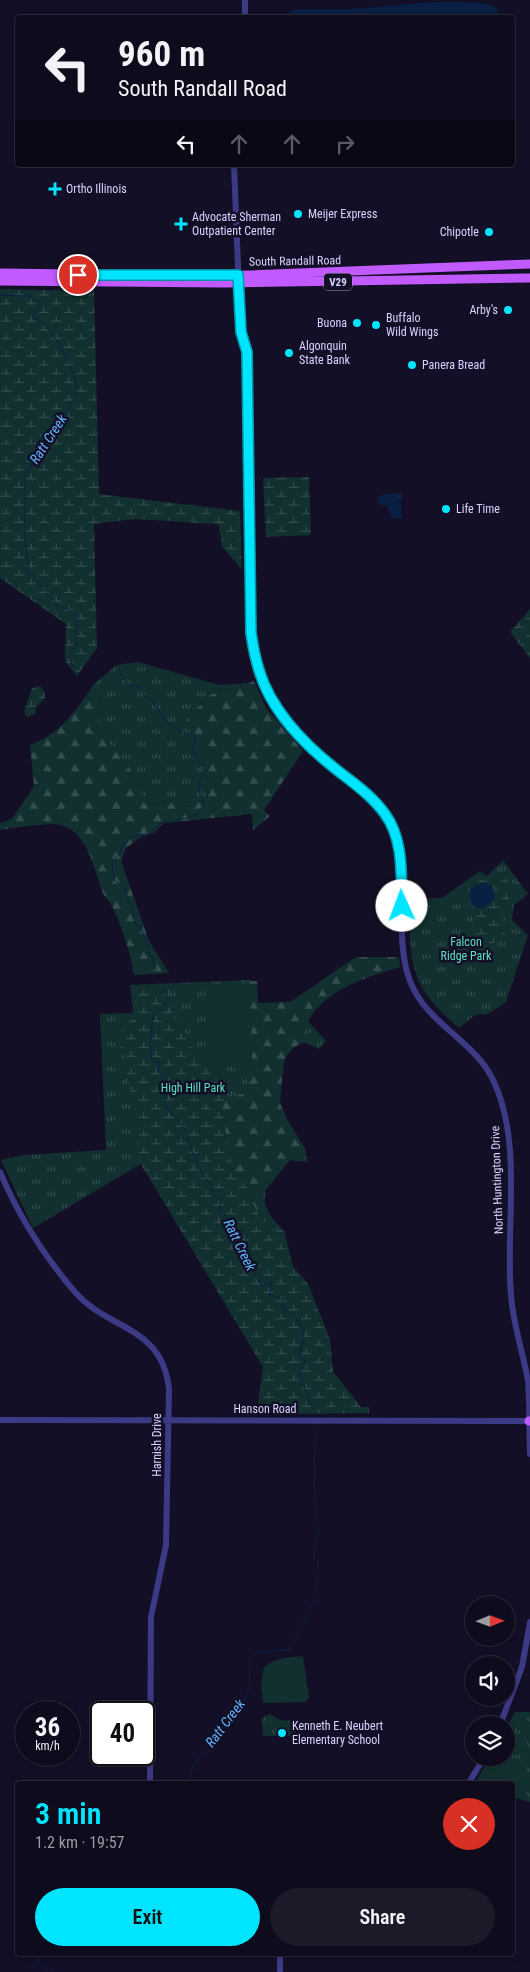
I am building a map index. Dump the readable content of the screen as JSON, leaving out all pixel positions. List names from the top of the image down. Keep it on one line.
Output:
{"streets":{"main road":["South Randall Road","V29"],"street":["North Huntington Drive","Hanson Road","Harnish Drive"]},"crossings":[["South Randall Road","North Huntington Drive"],["North Huntington Drive","Hanson Road"],["Hanson Road","Harnish Drive"]],"water":["Ratt Creek"],"parks":["Falcon Ridge Park","High Hill Park"],"places":{"health":["Ortho Illinois","Advocate Sherman Outpatient Center"],"other":["Meijer Express","Chipotle","Arby's","Buona","Buffalo Wild Wings","Algonquin State Bank","Panera Bread","Life Time","Kenneth E. Neubert Elementary School"]},"north":"right","page":{"turn":["960 m","South Randall Road"],"speed":"36 km/h","limit":"40","heading":["3 min","1.2 km · 19:57"],"buttons":["Exit","Share"]}}
